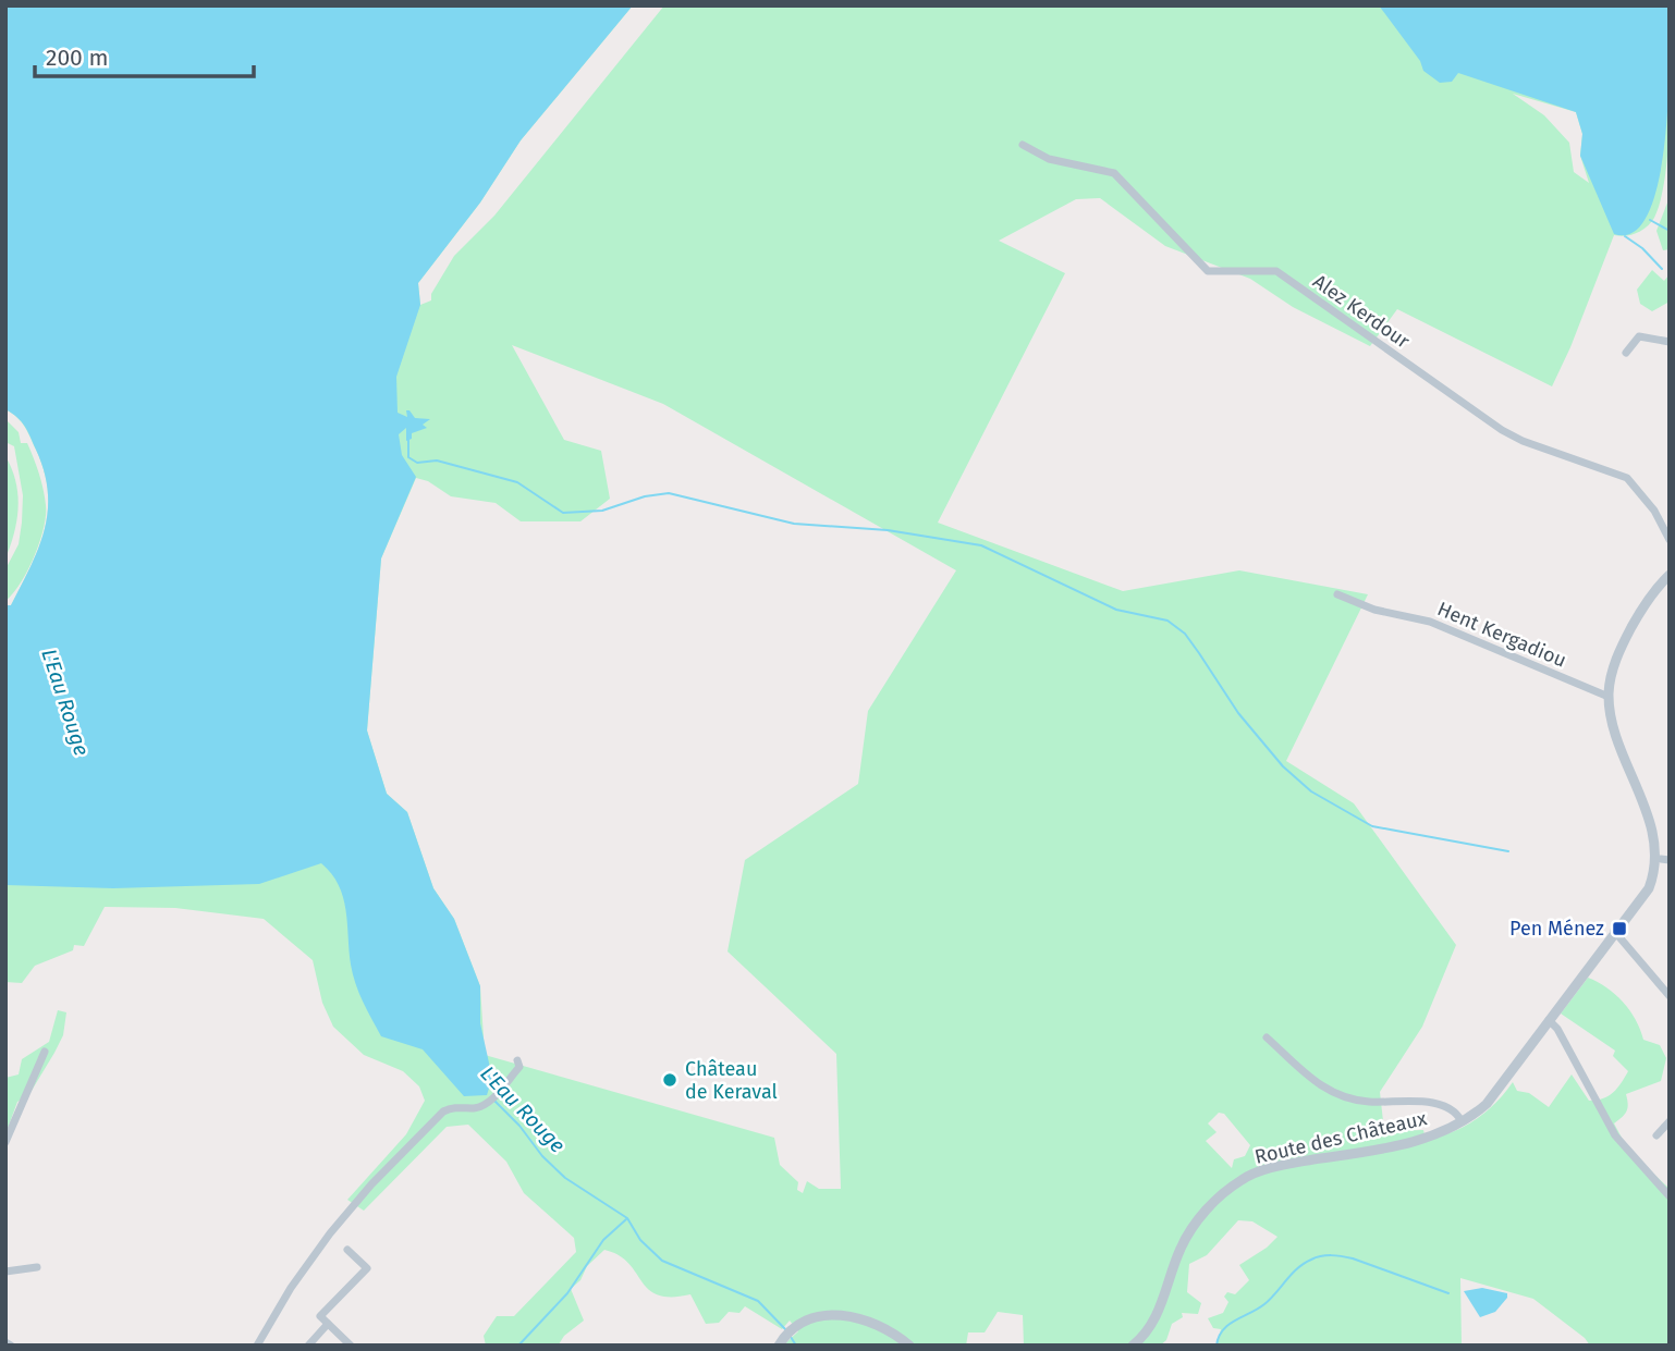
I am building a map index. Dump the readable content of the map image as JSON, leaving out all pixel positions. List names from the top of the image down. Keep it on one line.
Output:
{"streets":{"street":["Alez Kerdour","Hent Kergadiou","Route des Châteaux"]},"crossings":[["Hent Kergadiou","Route des Châteaux"]],"water":["L'Eau Rouge"],"places":{"transit":["Pen Ménez"],"other":["Château de Keraval"]},"scale_bar":"200 m"}
